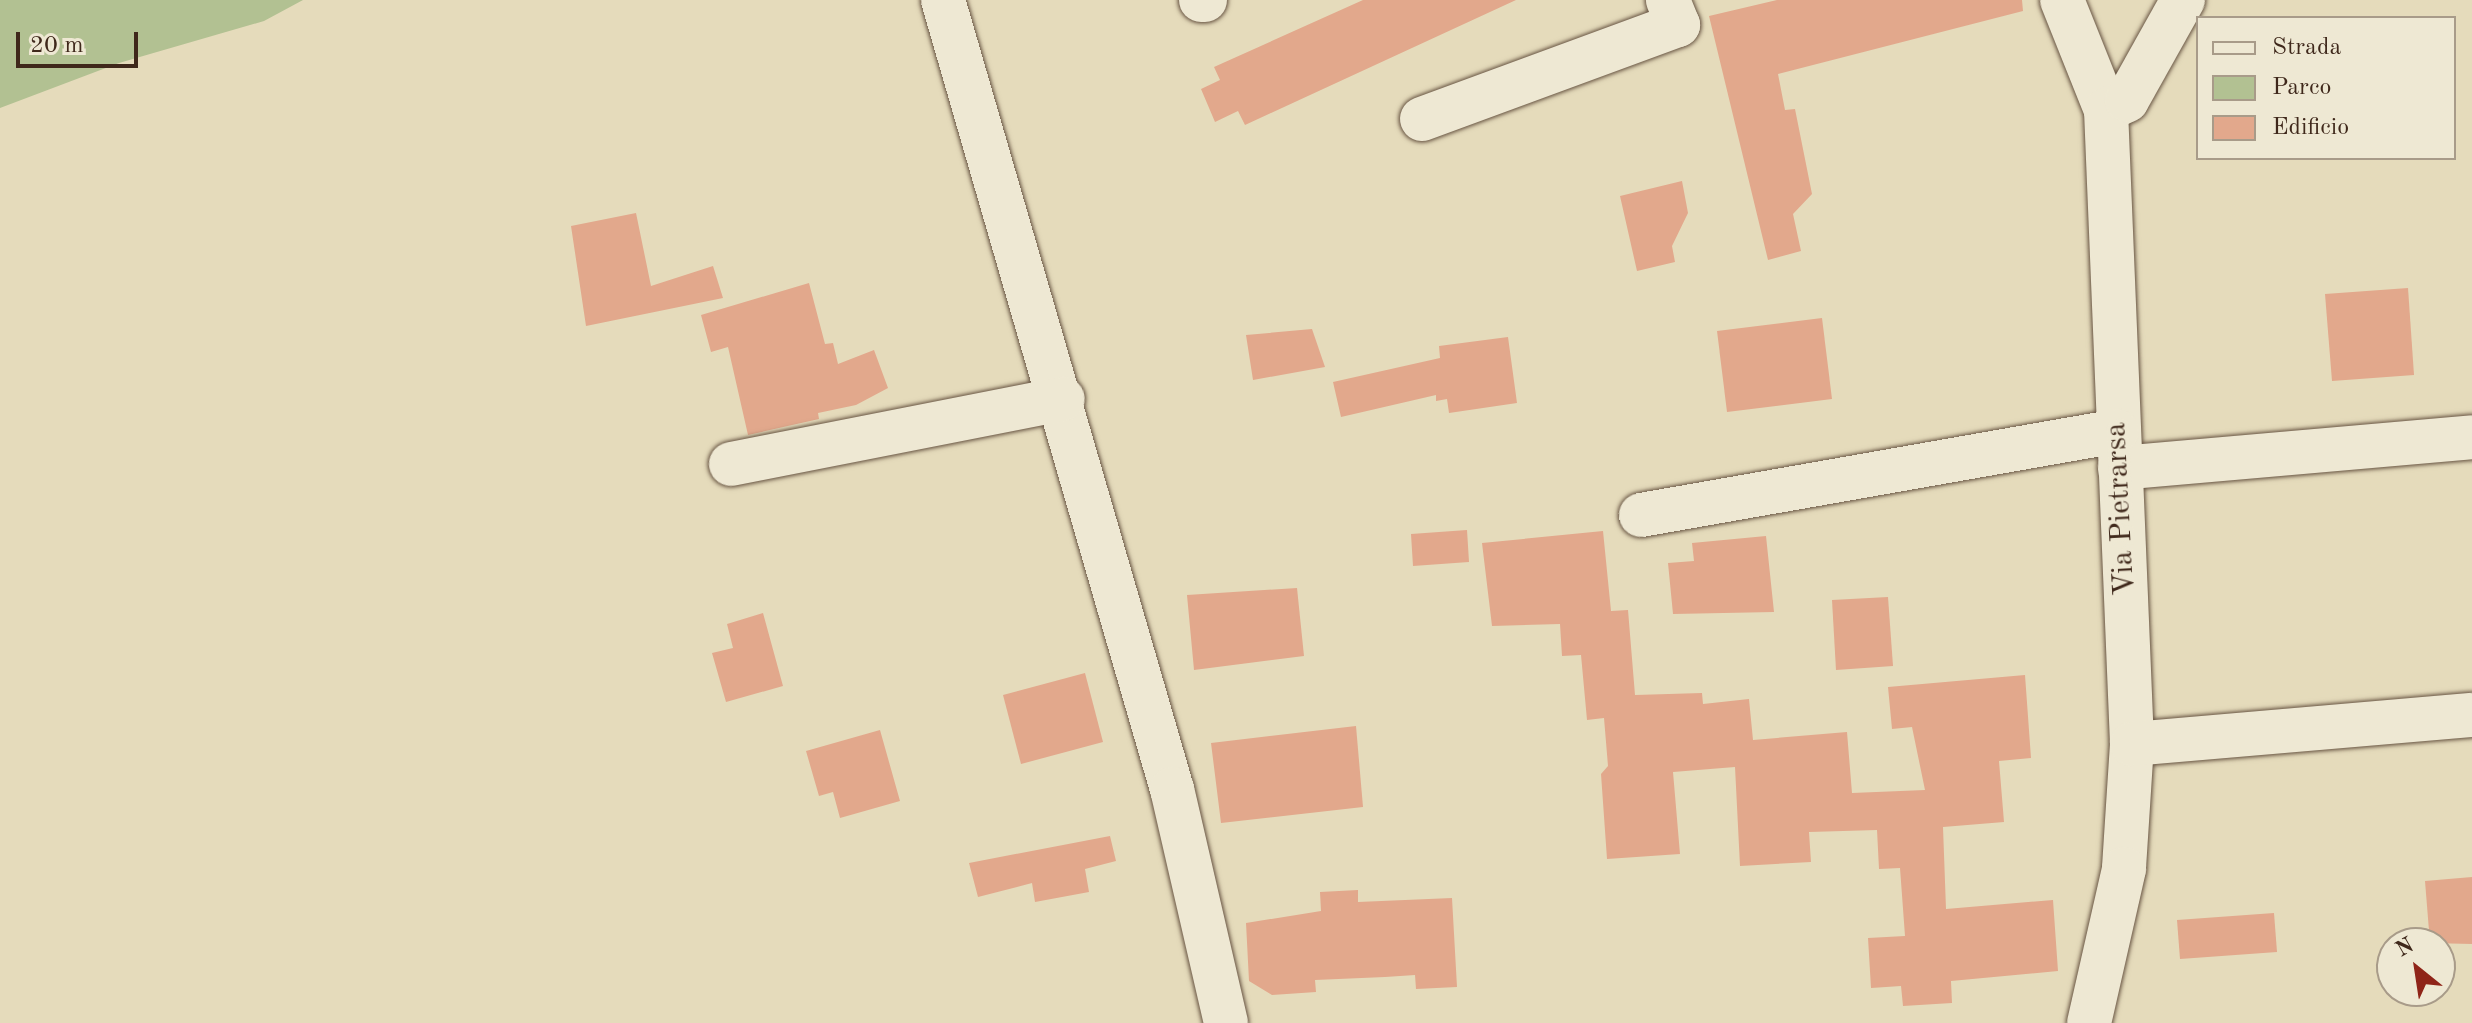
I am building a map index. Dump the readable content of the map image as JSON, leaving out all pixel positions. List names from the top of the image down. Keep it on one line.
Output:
{"streets":{"street":["Via Pietrarsa"]},"legend":["Strada","Parco","Edificio"],"scale_bar":"20 m","north":"top left"}
